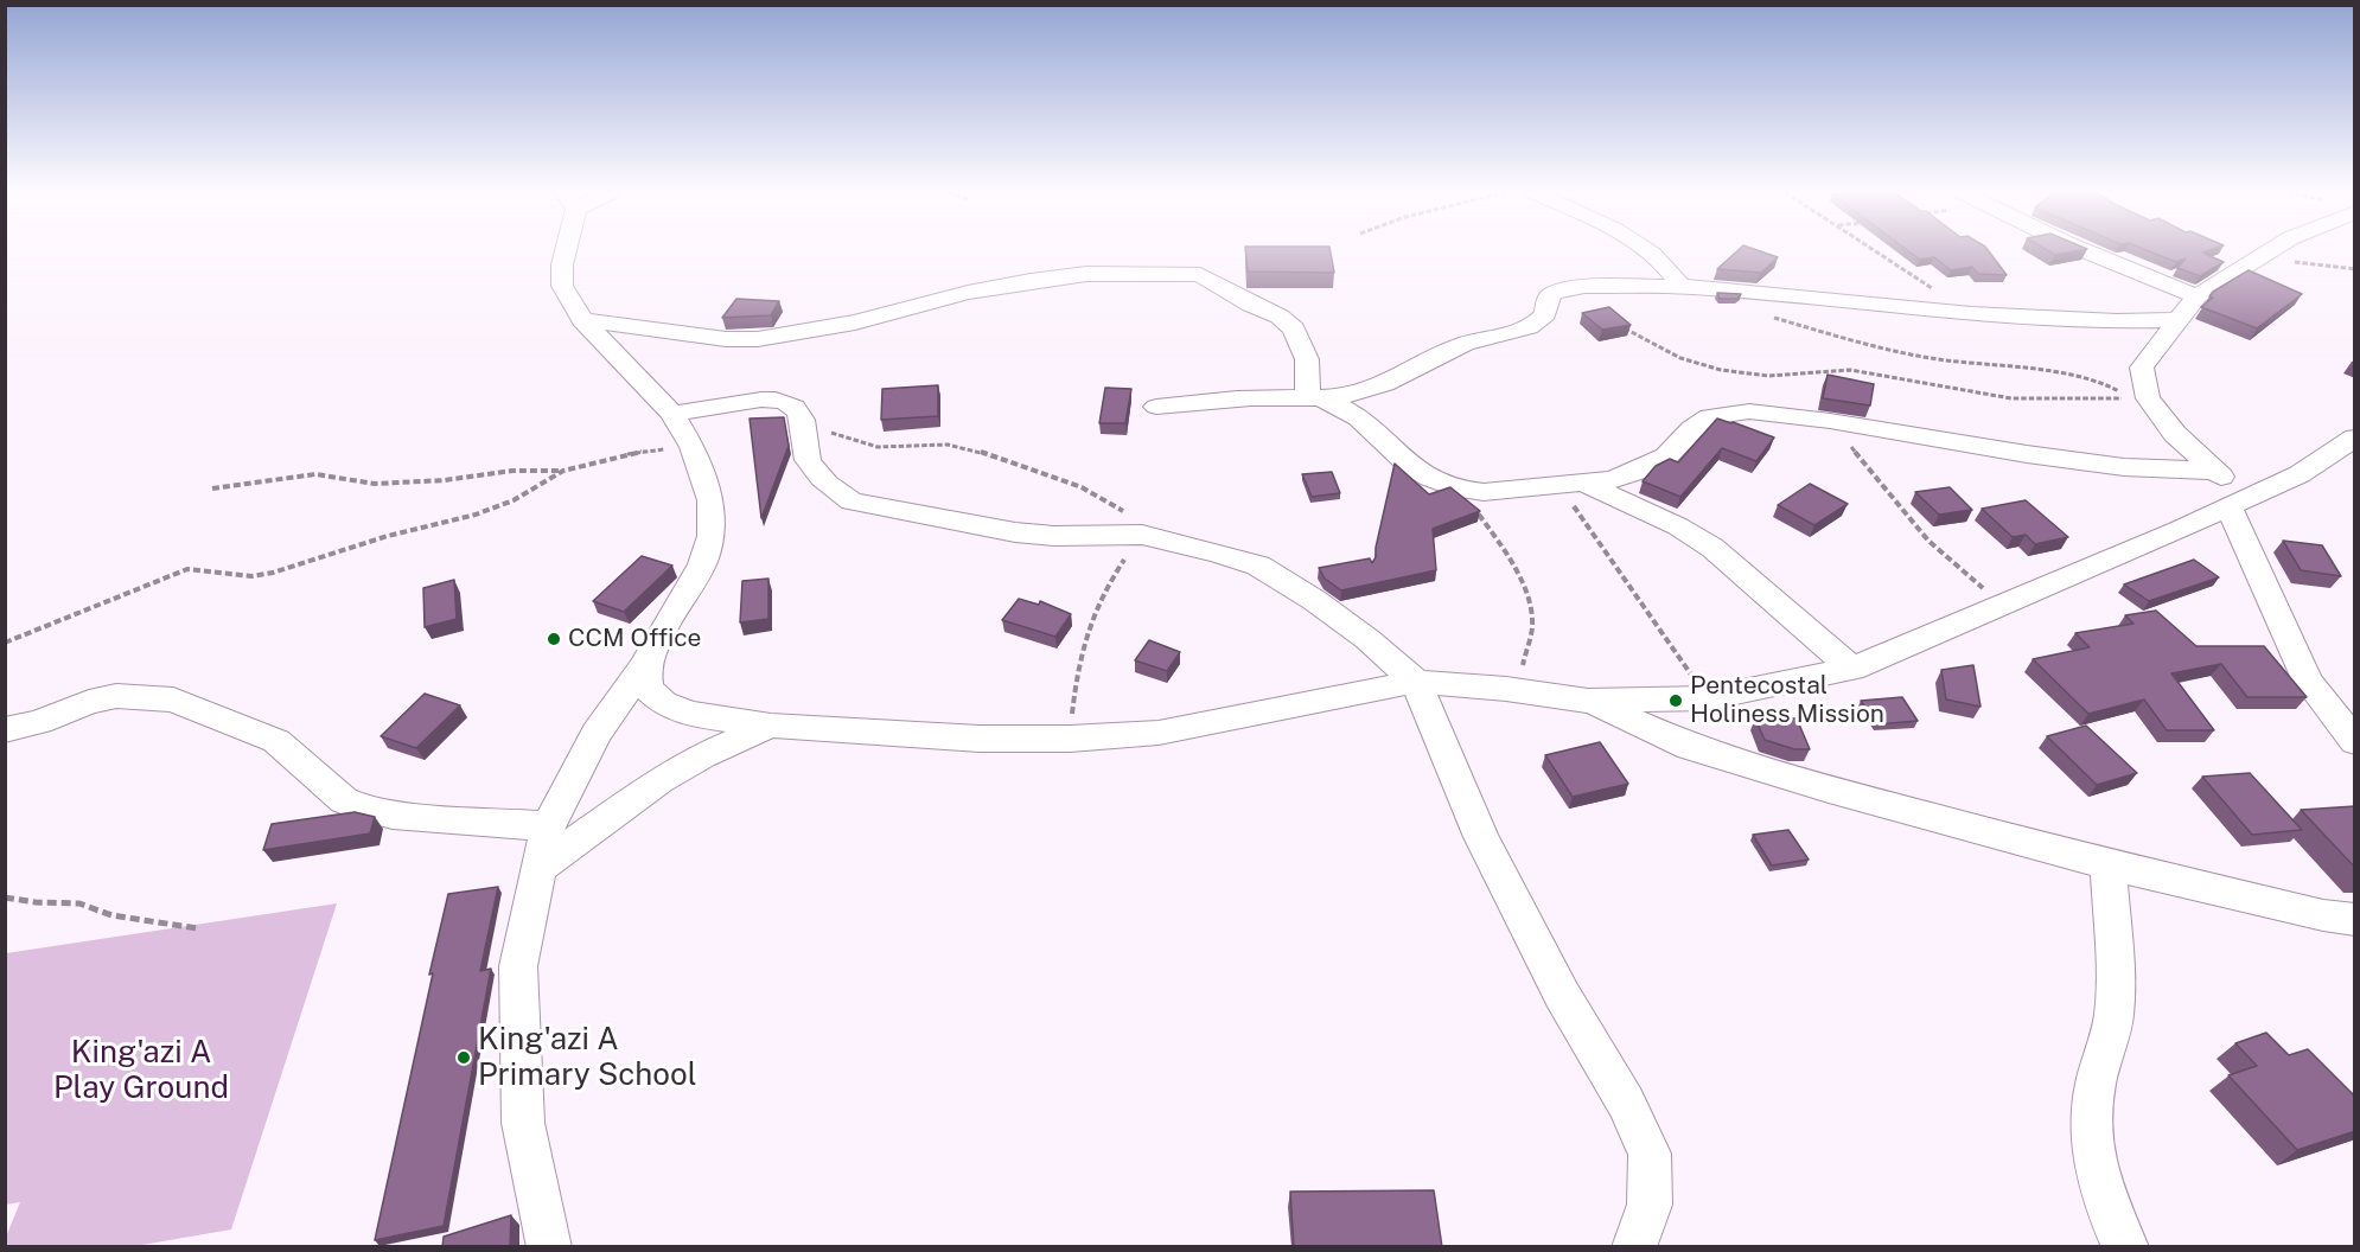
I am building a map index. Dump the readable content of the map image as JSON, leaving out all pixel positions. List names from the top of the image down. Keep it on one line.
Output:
{"parks":["King'azi A Play Ground"],"places":["CCM Office","Pentecostal Holiness Mission","King'azi A Primary School"]}
